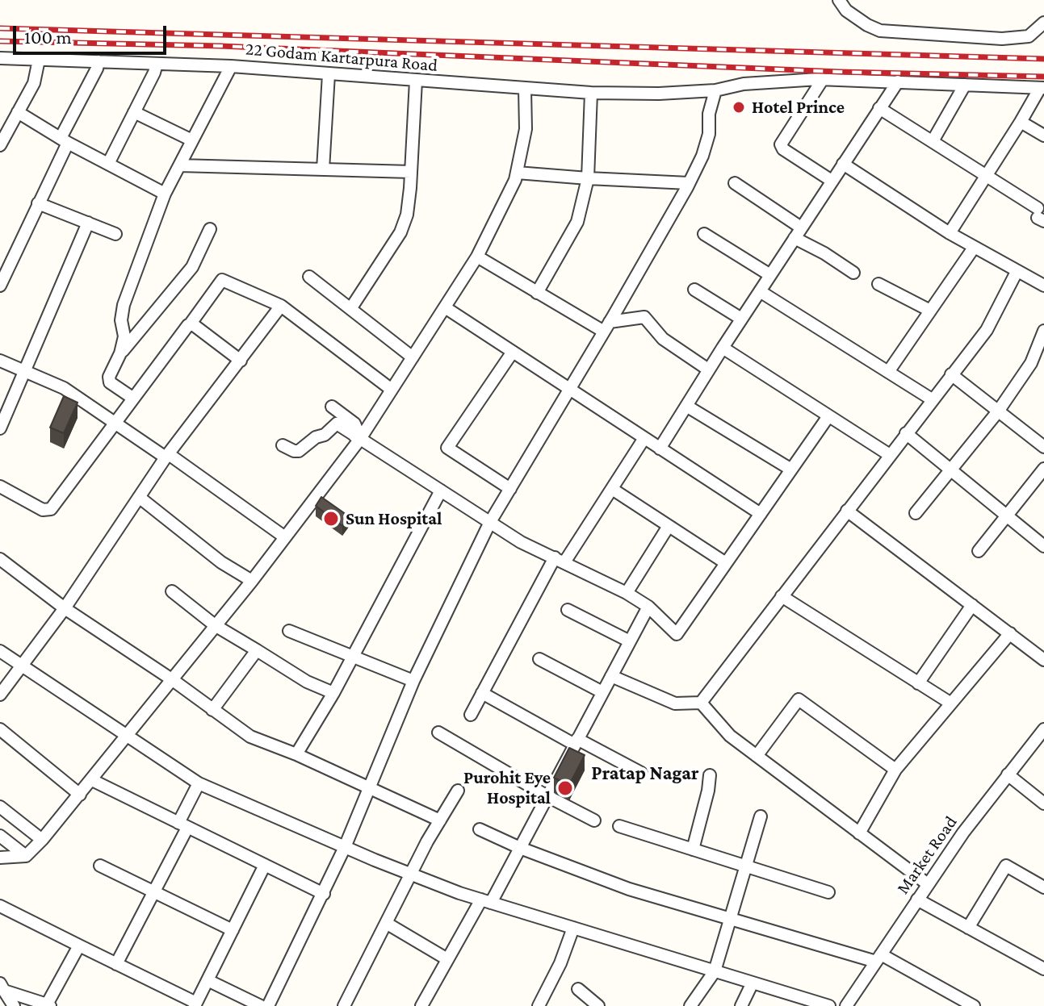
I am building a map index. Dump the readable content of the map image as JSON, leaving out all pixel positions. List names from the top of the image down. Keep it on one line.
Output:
{"streets":{"street":["22 Godam Kartarpura Road","Market Road"]},"districts":["Pratap Nagar"],"places":["Hotel Prince","Sun Hospital","Purohit Eye Hospital"],"scale_bar":"100 m"}
